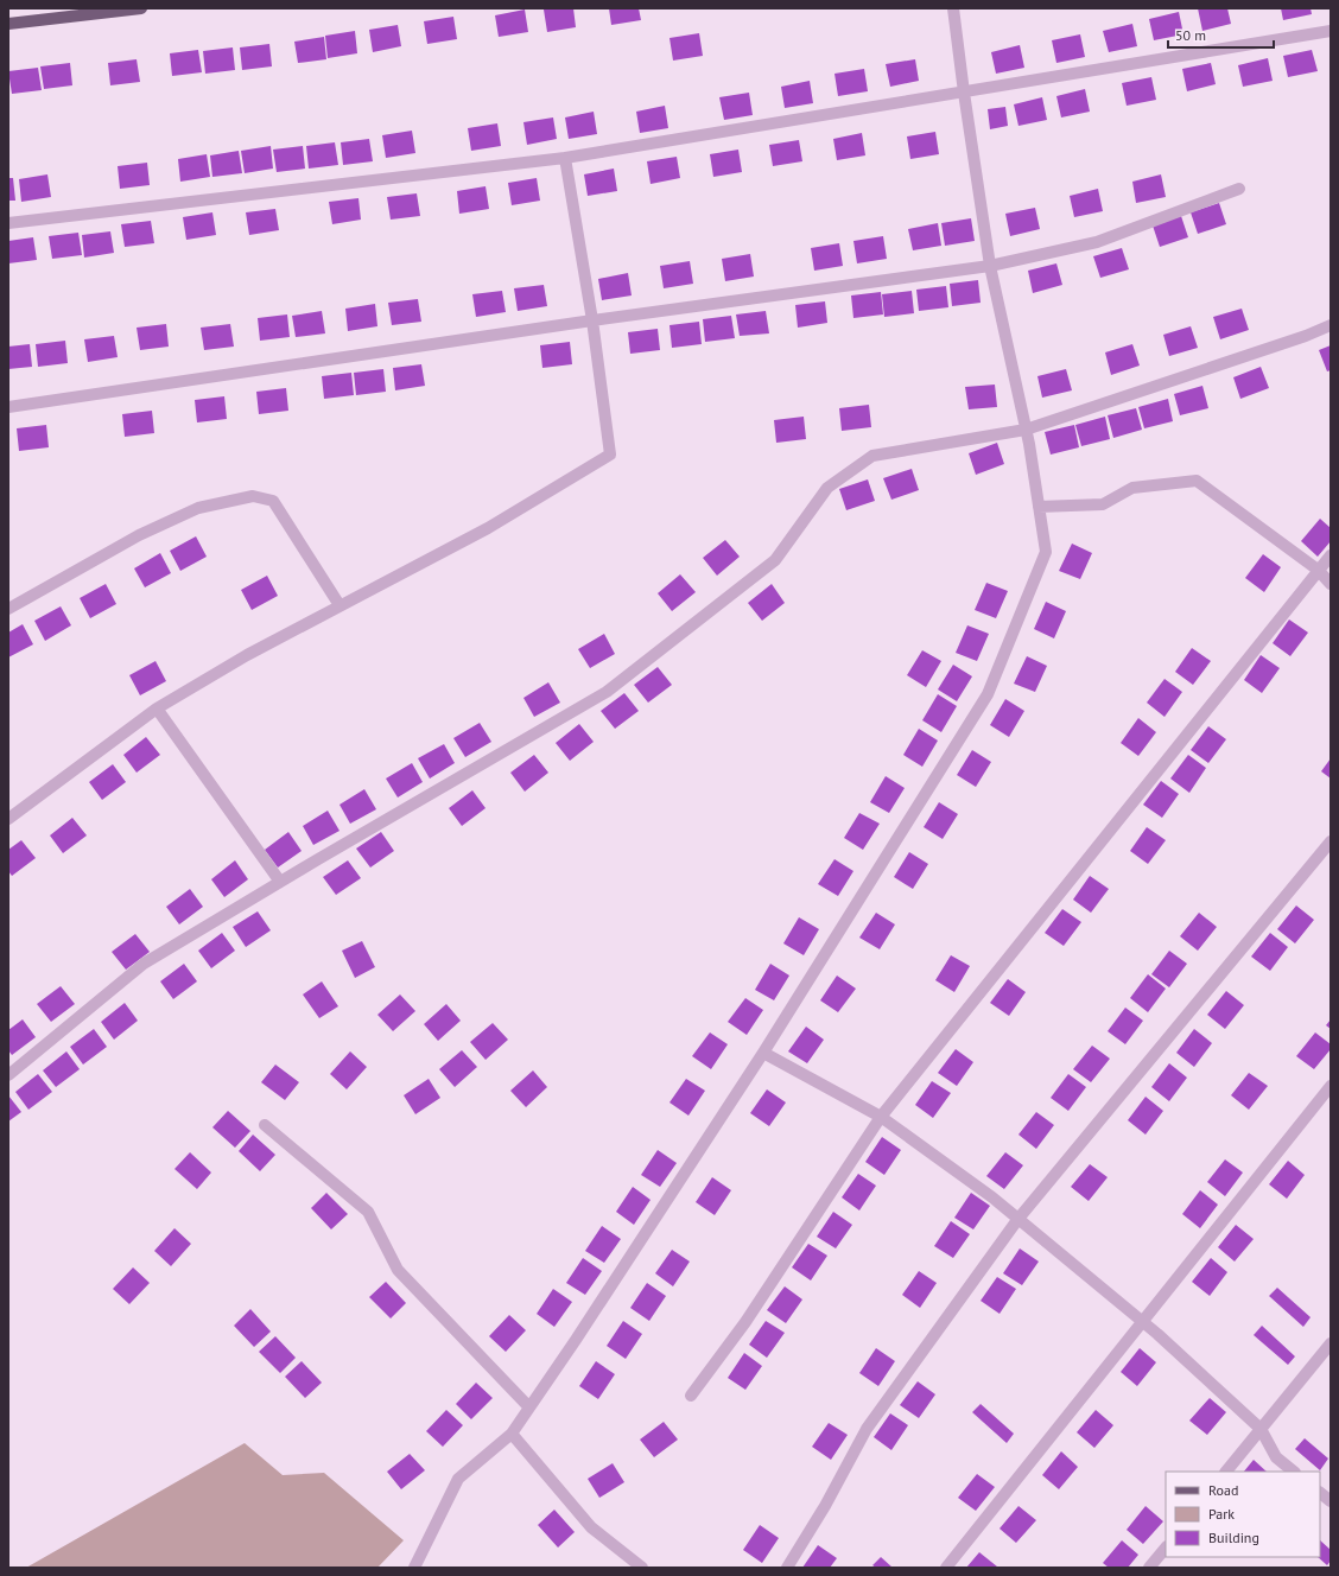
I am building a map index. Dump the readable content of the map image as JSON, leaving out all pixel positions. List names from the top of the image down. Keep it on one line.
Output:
{"legend":["Road","Park","Building"],"scale_bar":"50 m"}
